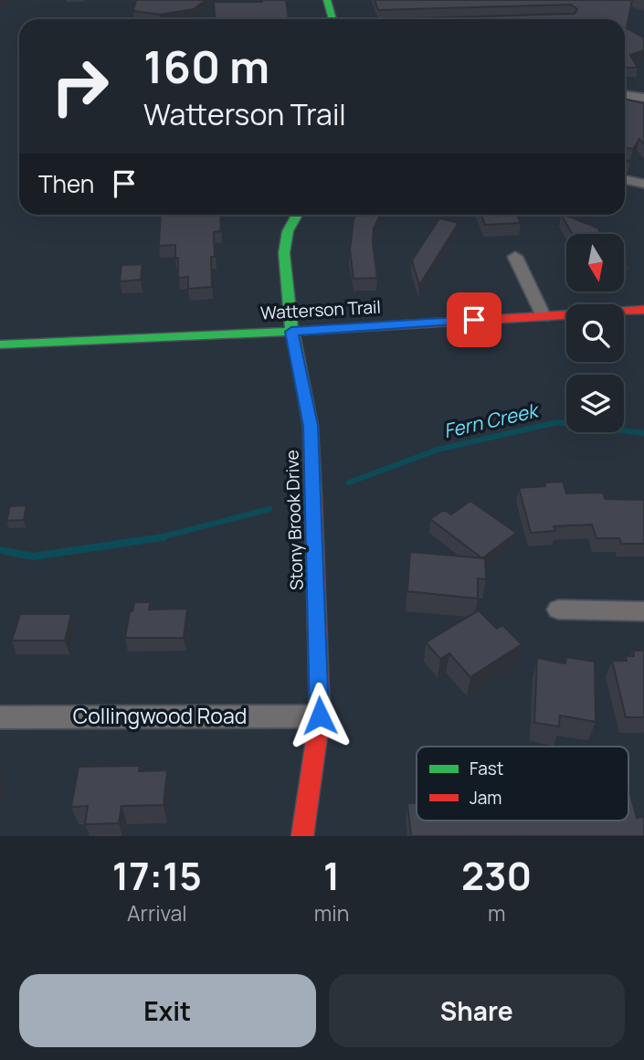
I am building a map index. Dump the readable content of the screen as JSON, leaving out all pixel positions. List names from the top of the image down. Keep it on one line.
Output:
{"streets":{"street":["Watterson Trail","Stony Brook Drive","Collingwood Road"]},"crossings":[["Watterson Trail","Stony Brook Drive"],["Stony Brook Drive","Collingwood Road"]],"water":["Fern Creek"],"legend":["Fast","Jam"],"north":"bottom","page":{"turn":["160 m","Watterson Trail"],"then":"Then","eta":["17:15","Arrival","1","min","230","m"],"buttons":["Exit","Share"]}}
